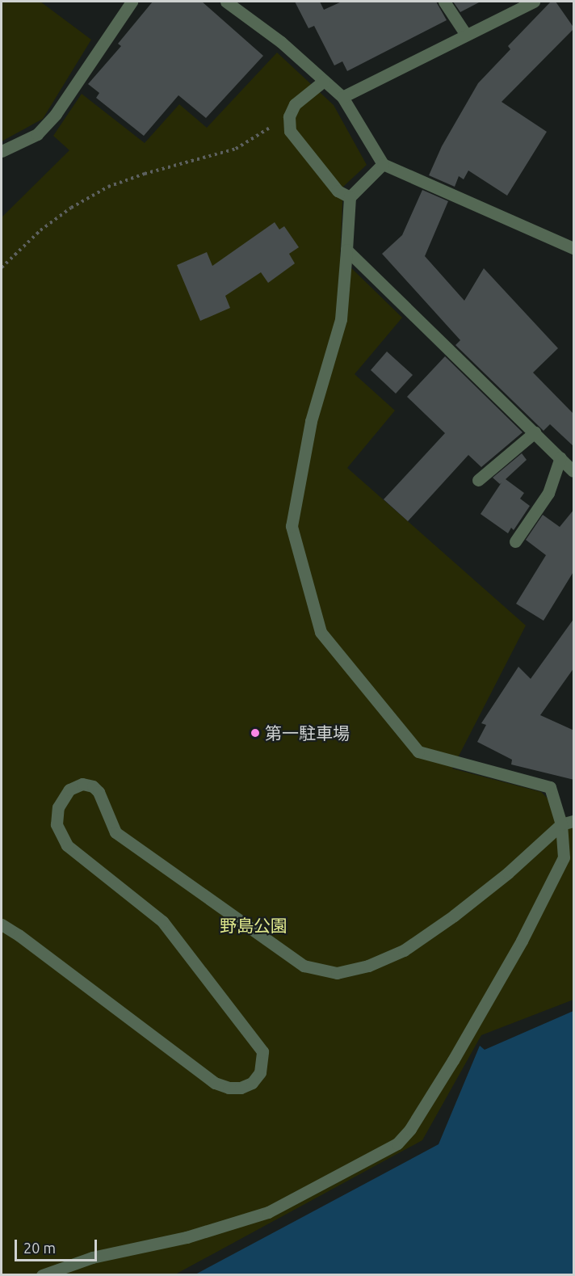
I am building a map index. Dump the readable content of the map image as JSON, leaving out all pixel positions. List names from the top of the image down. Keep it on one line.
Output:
{"parks":["野島公園"],"places":["第一駐車場"],"scale_bar":"20 m"}
